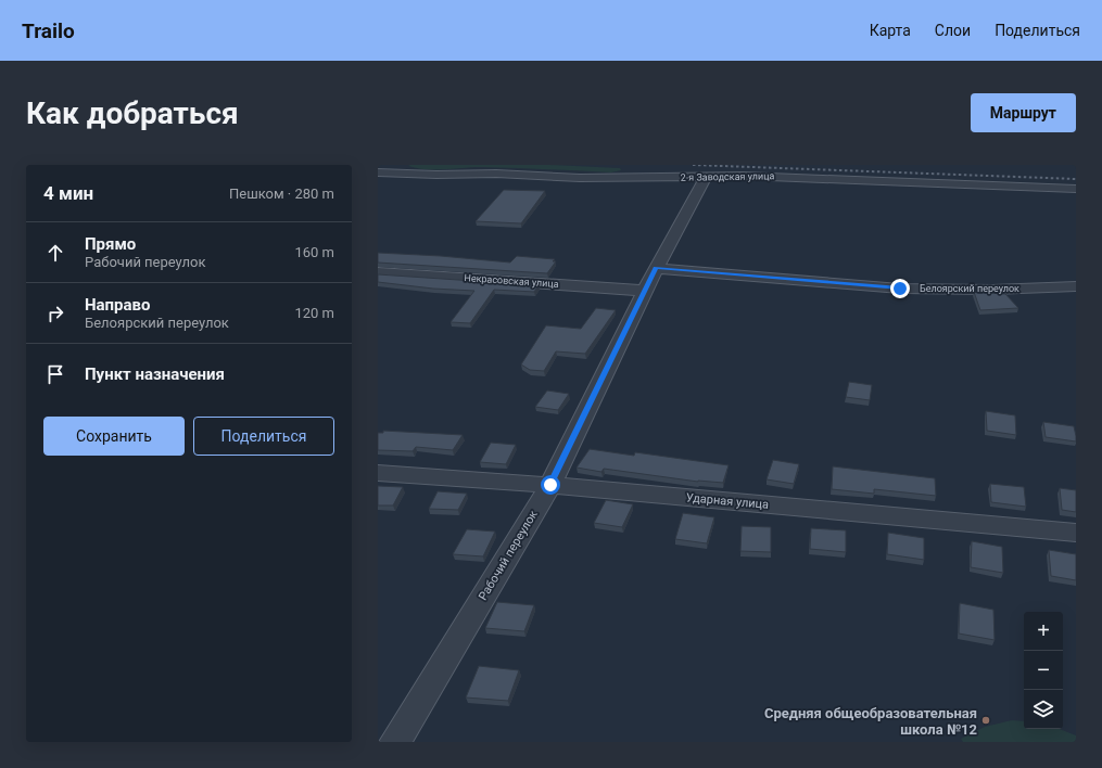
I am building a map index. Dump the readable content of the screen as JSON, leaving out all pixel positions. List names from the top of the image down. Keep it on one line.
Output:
{"streets":{"street":["2-я Заводская улица","Некрасовская улица","Белоярский переулок","Ударная улица","Рабочий переулок"]},"crossings":[["2-я Заводская улица","Рабочий переулок"],["Некрасовская улица","Рабочий переулок"],["Белоярский переулок","Рабочий переулок"],["Ударная улица","Рабочий переулок"]],"places":["Средняя общеобразовательная школа №12"],"page":{"header":"Trailo","nav":["Карта","Слои","Поделиться"],"buttons":["Маршрут",["Сохранить","Поделиться"]],"title":"Как добраться","heading":["4 мин","Пешком · 280 m"],"list":[["Прямо","Рабочий переулок","160 m"],["Направо","Белоярский переулок","120 m"],"Пункт назначения"],"map_buttons":["+","−"]}}
